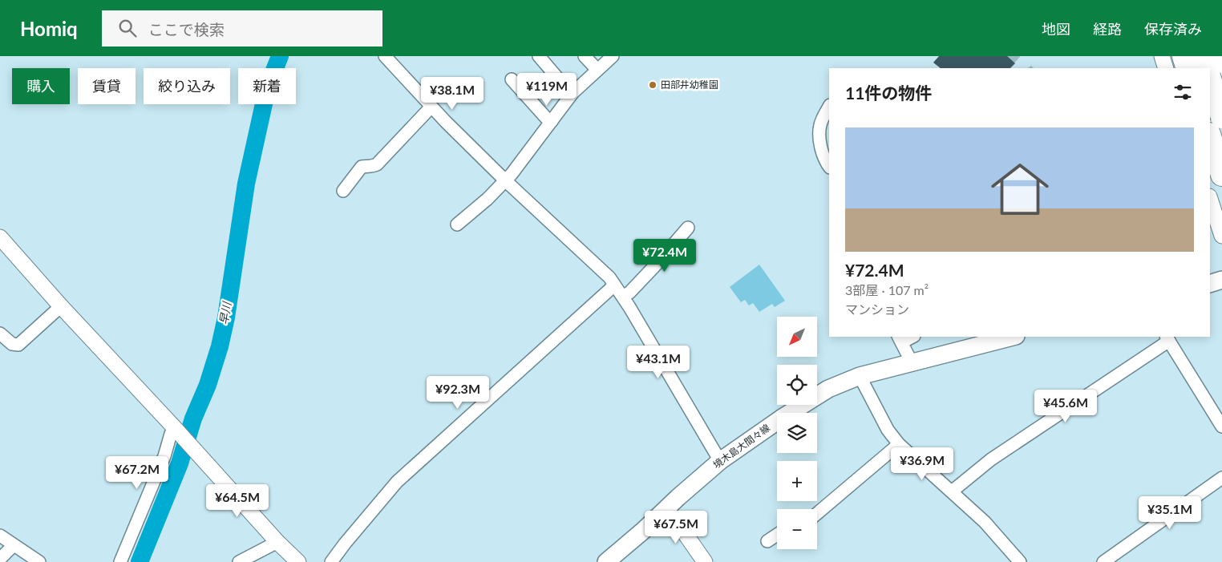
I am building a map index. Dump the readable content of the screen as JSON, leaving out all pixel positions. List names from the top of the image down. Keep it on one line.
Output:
{"streets":{"main road":["境木島大間々線"]},"water":["早川"],"places":["田部井幼稚園"],"north":"bottom left","page":{"header":"Homiq","search":"ここで検索","nav":["地図","経路","保存済み"],"chip":["購入","賃貸","絞り込み","新着"],"heading":"11件の物件","price":["¥119M","¥38.1M","¥72.4M","¥43.1M","¥92.3M","¥45.6M","¥36.9M","¥67.2M","¥64.5M","¥35.1M","¥67.5M"],"list":[{"name":"¥72.4M","note":"3部屋 · 107 m² · マンション"}],"map_buttons":["+","−"]}}
